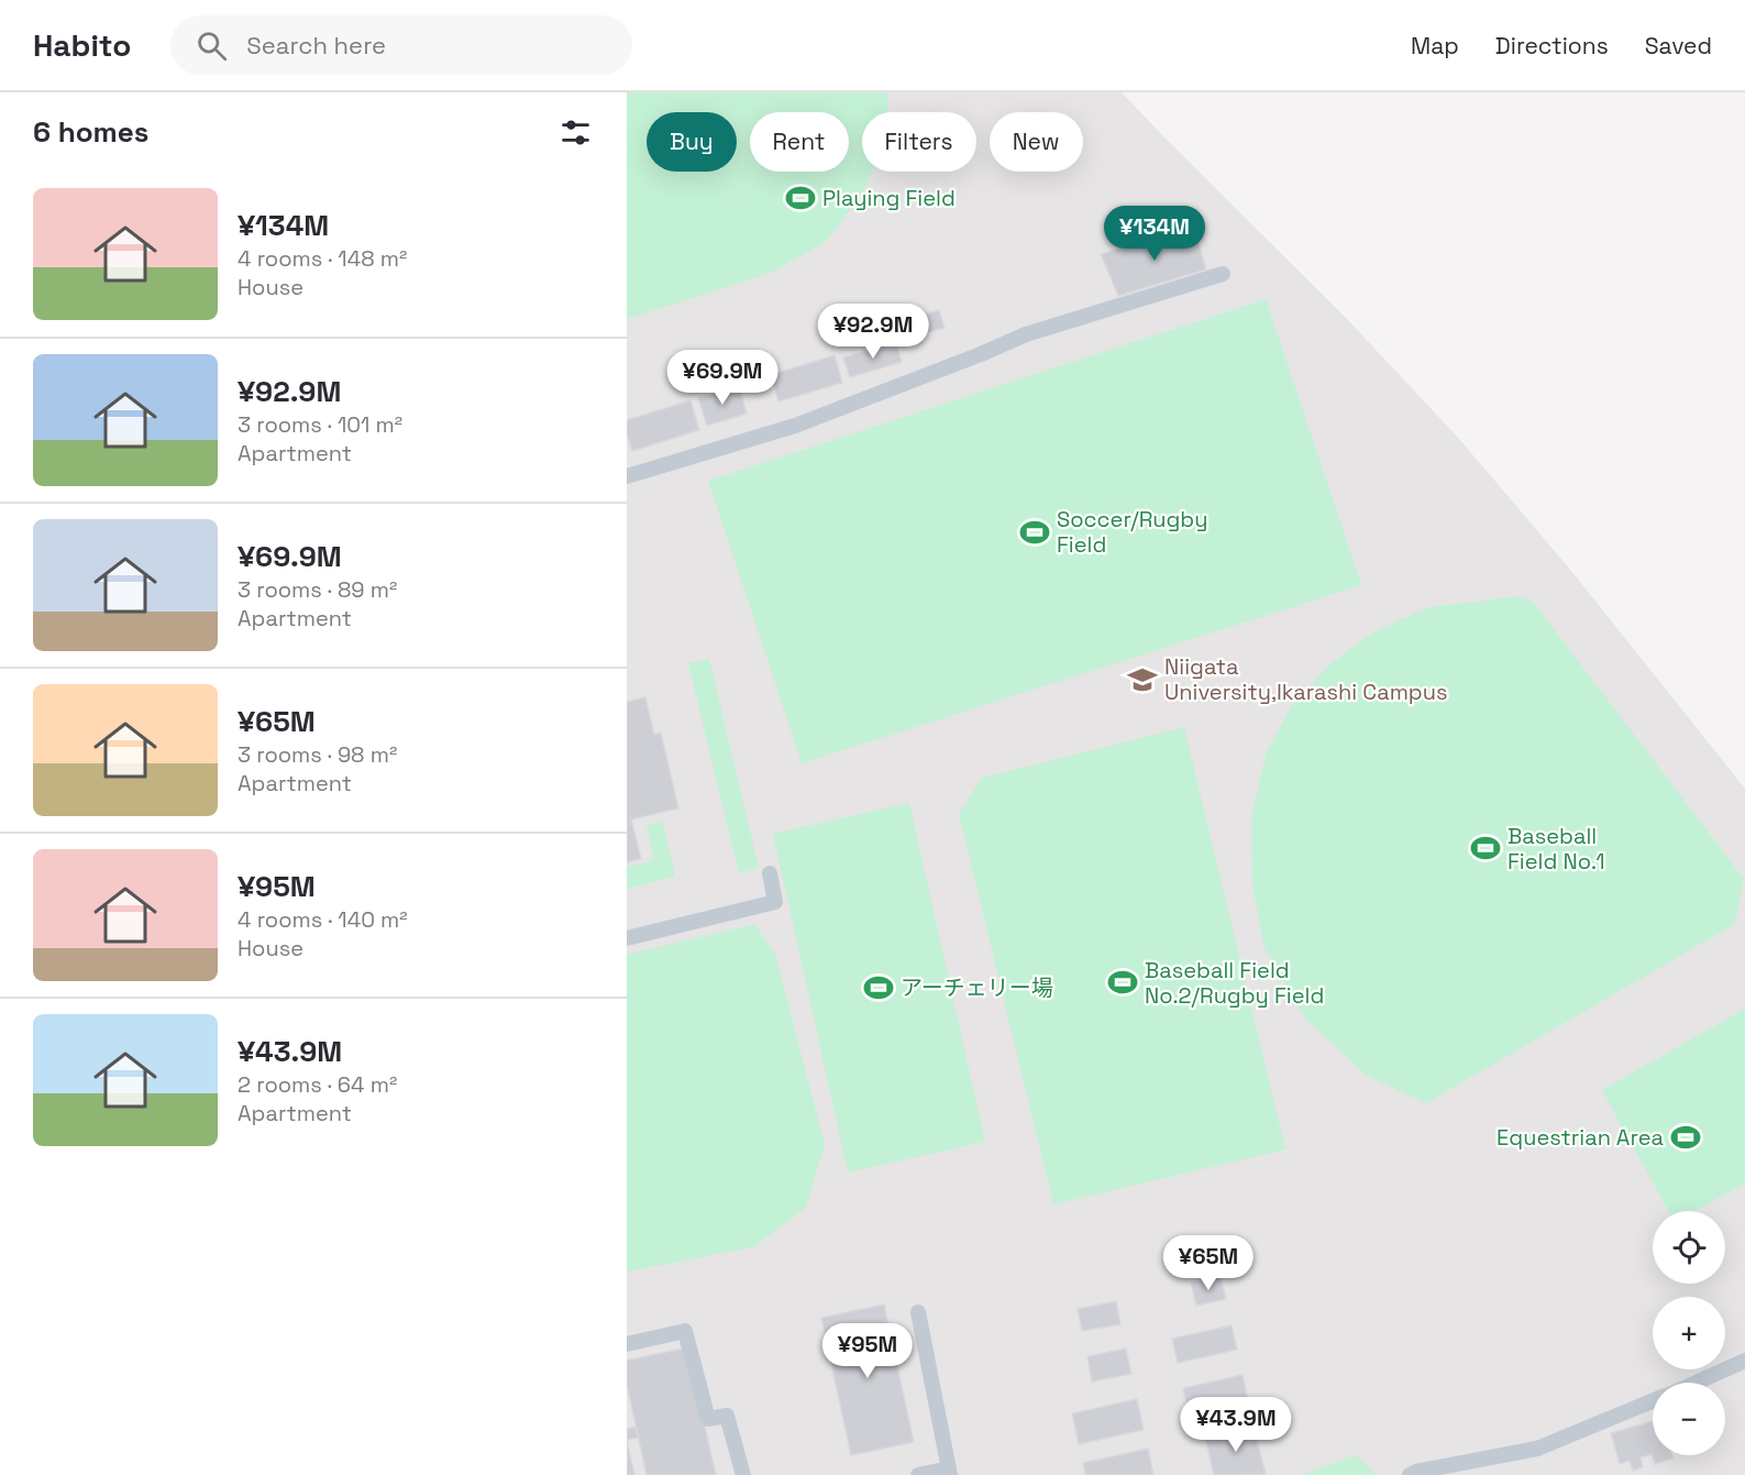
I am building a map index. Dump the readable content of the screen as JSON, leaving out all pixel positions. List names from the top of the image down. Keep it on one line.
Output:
{"places":{"sports":["Playing Field","Soccer/Rugby Field","Baseball Field No.1","Baseball Field No.2/Rugby Field","アーチェリー場","Equestrian Area"],"school or university":["Niigata University,Ikarashi Campus"]},"page":{"header":"Habito","search":"Search here","nav":["Map","Directions","Saved"],"heading":"6 homes","chip":["Buy","Rent","Filters","New"],"list":[{"name":"¥134M","note":"4 rooms · 148 m² · House"},{"name":"¥92.9M","note":"3 rooms · 101 m² · Apartment"},{"name":"¥69.9M","note":"3 rooms · 89 m² · Apartment"},{"name":"¥65M","note":"3 rooms · 98 m² · Apartment"},{"name":"¥95M","note":"4 rooms · 140 m² · House"},{"name":"¥43.9M","note":"2 rooms · 64 m² · Apartment"}],"price":["¥134M","¥92.9M","¥69.9M","¥65M","¥95M","¥43.9M"],"map_buttons":["+","−"]}}
